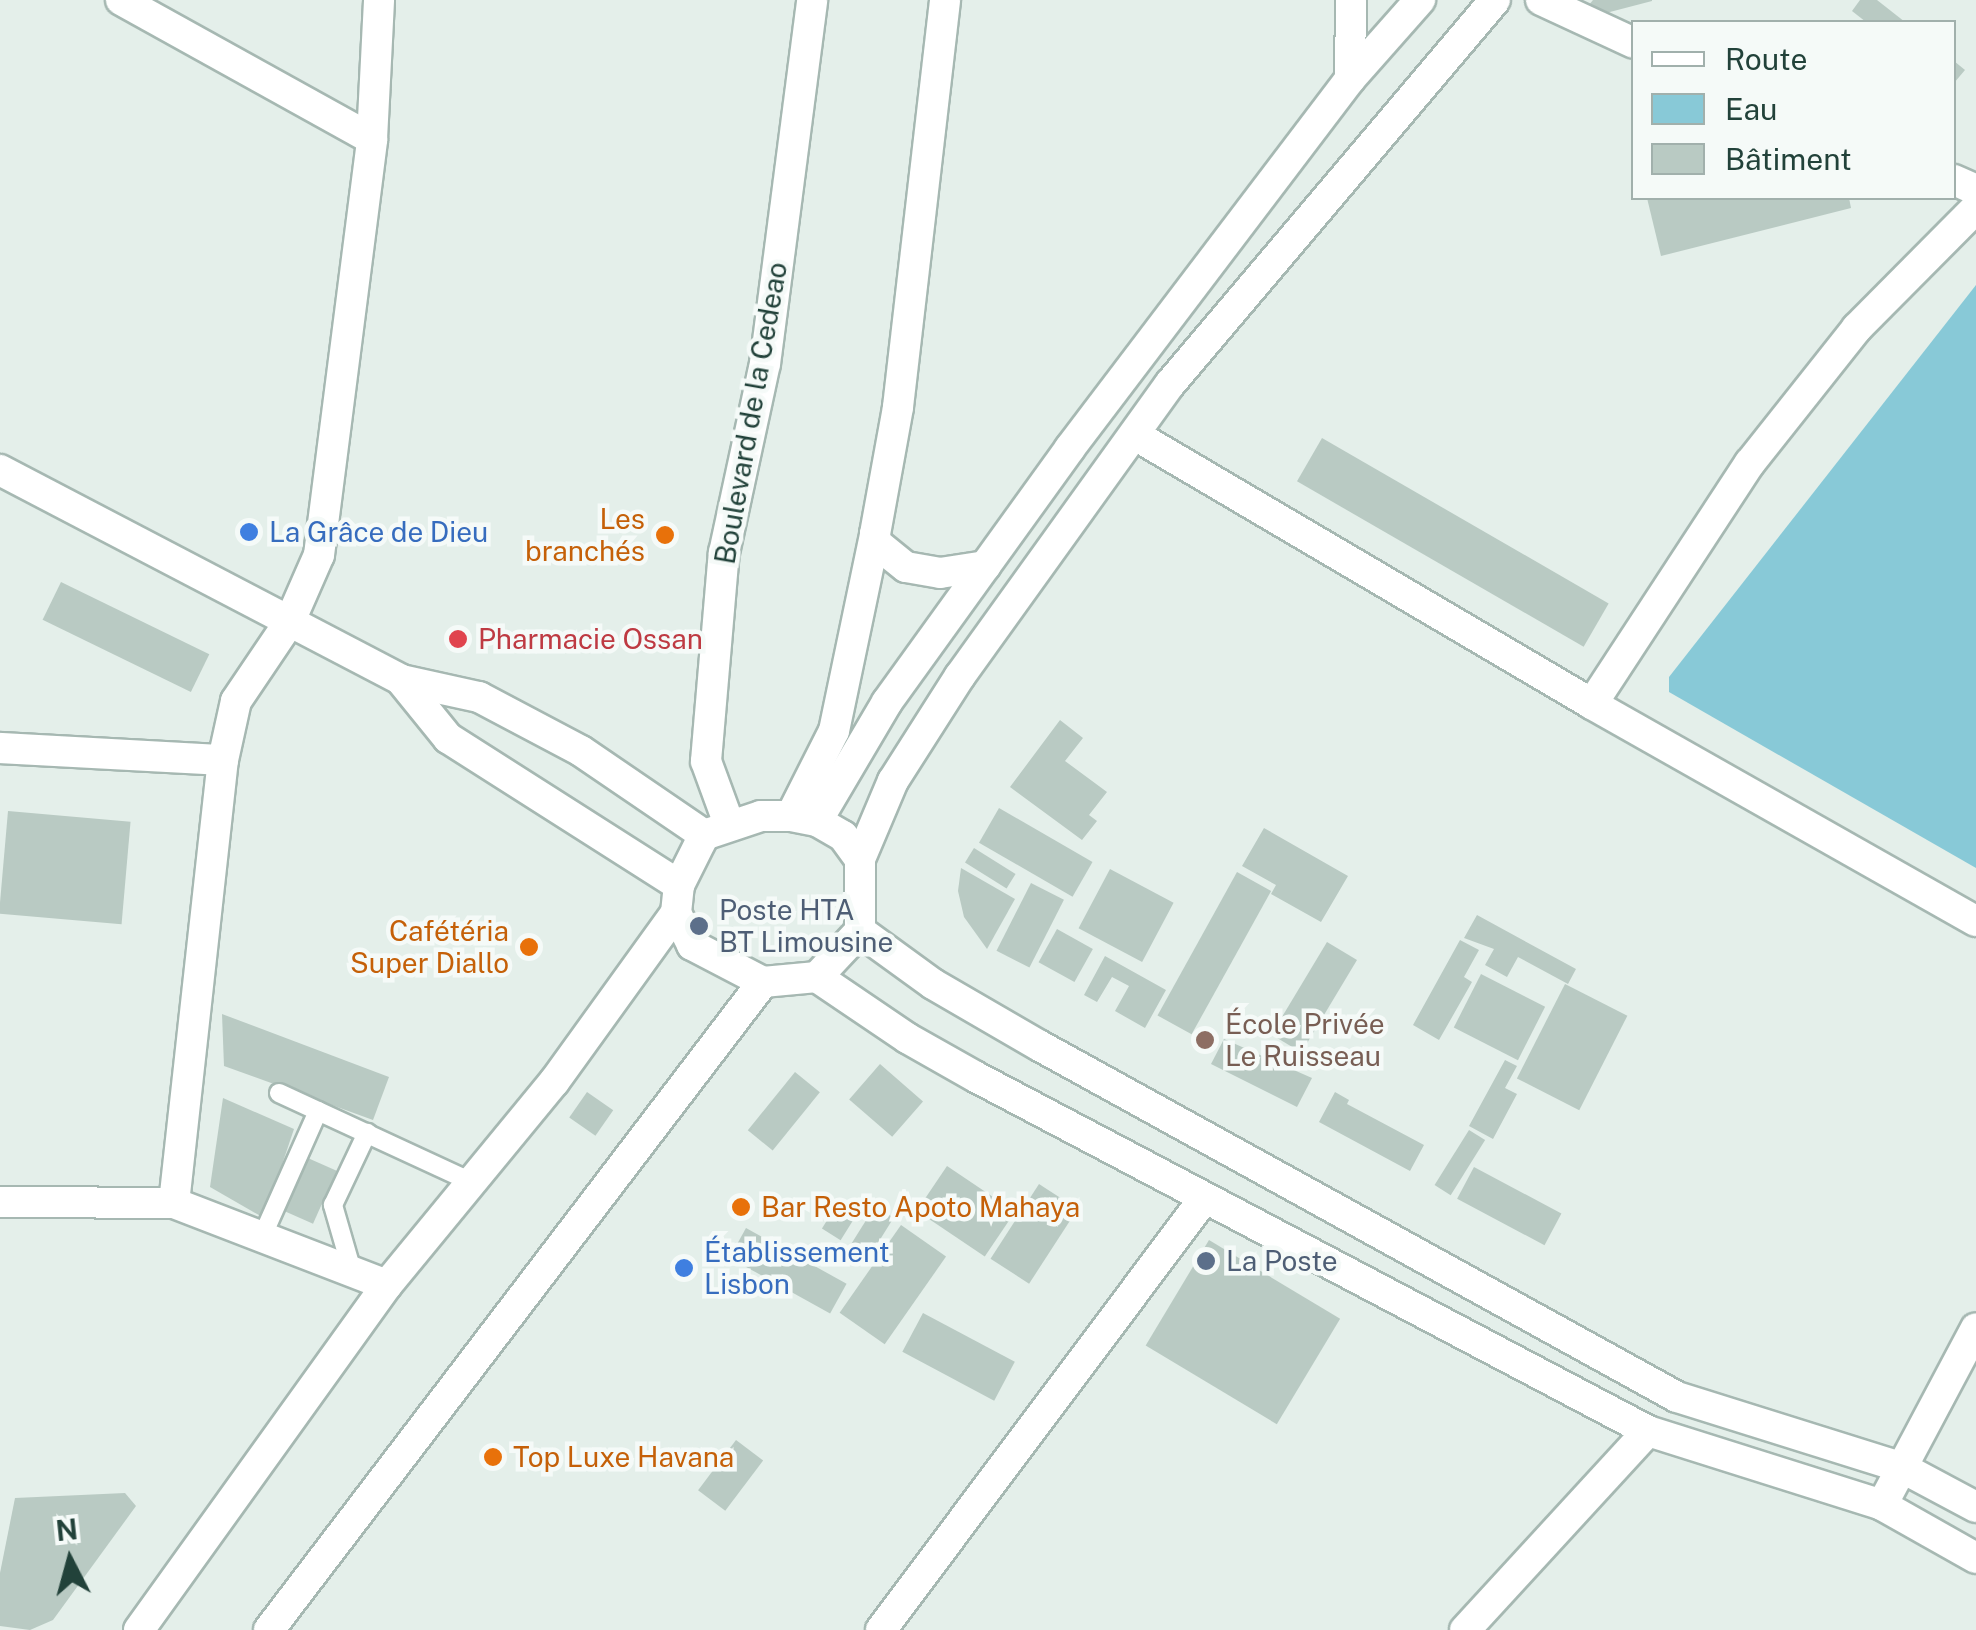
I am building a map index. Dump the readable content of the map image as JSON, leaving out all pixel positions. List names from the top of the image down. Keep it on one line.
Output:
{"streets":{"main road":["Boulevard de la Cedeao"]},"places":["La Grâce de Dieu","Les branchés","Pharmacie Ossan","Poste HTA BT Limousine","Cafétéria Super Diallo","École Privée Le Ruisseau","Bar Resto Apoto Mahaya","La Poste","Établissement Lisbon","Top Luxe Havana"],"legend":["Route","Eau","Bâtiment"],"north":"top"}
